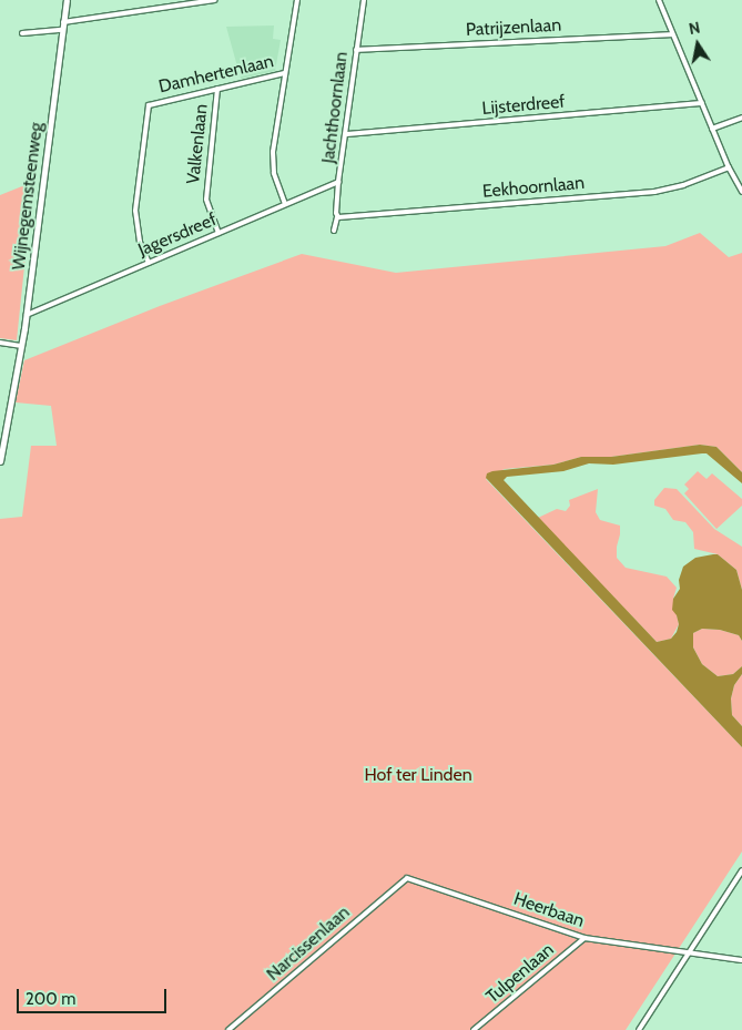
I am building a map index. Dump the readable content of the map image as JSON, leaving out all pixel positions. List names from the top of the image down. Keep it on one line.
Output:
{"streets":{"street":["Patrijzenlaan","Damhertenlaan","Lijsterdreef","Jachthoornlaan","Valkenlaan","Eekhoornlaan","Wijnegemsteenweg","Jagersdreef","Heerbaan","Narcissenlaan","Tulpenlaan"]},"crossings":[["Patrijzenlaan","Jachthoornlaan"],["Damhertenlaan","Valkenlaan"],["Damhertenlaan","Jagersdreef"],["Lijsterdreef","Jachthoornlaan"],["Jachthoornlaan","Eekhoornlaan"],["Jachthoornlaan","Jagersdreef"],["Valkenlaan","Jagersdreef"],["Wijnegemsteenweg","Jagersdreef"],["Heerbaan","Narcissenlaan"],["Heerbaan","Tulpenlaan"]],"parks":["Hof ter Linden"],"scale_bar":"200 m","north":"top"}
